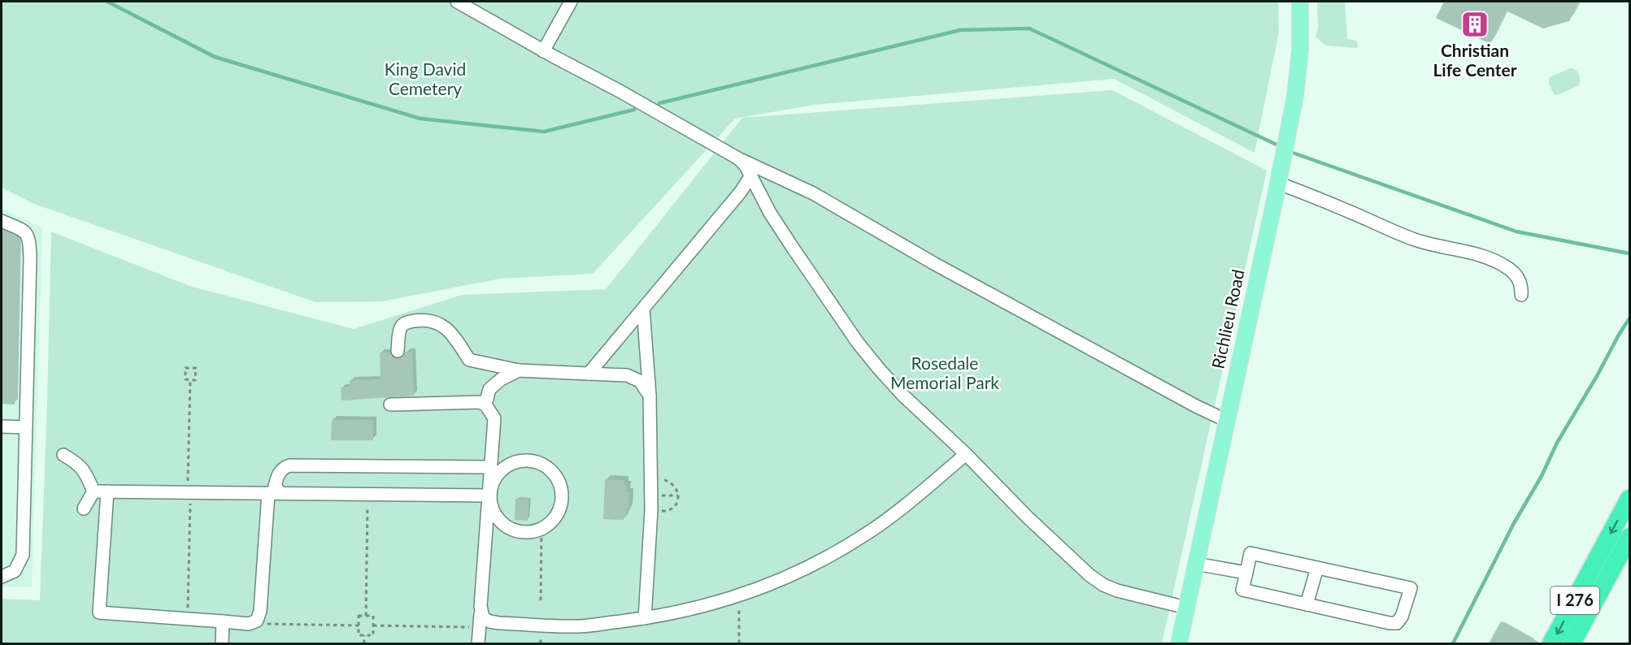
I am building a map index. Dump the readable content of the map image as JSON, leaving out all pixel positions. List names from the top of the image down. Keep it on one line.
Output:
{"streets":{"highway":["I 276"],"main road":["Richlieu Road"]},"parks":["King David Cemetery","Rosedale Memorial Park"],"places":{"building":["Christian Life Center"]}}
